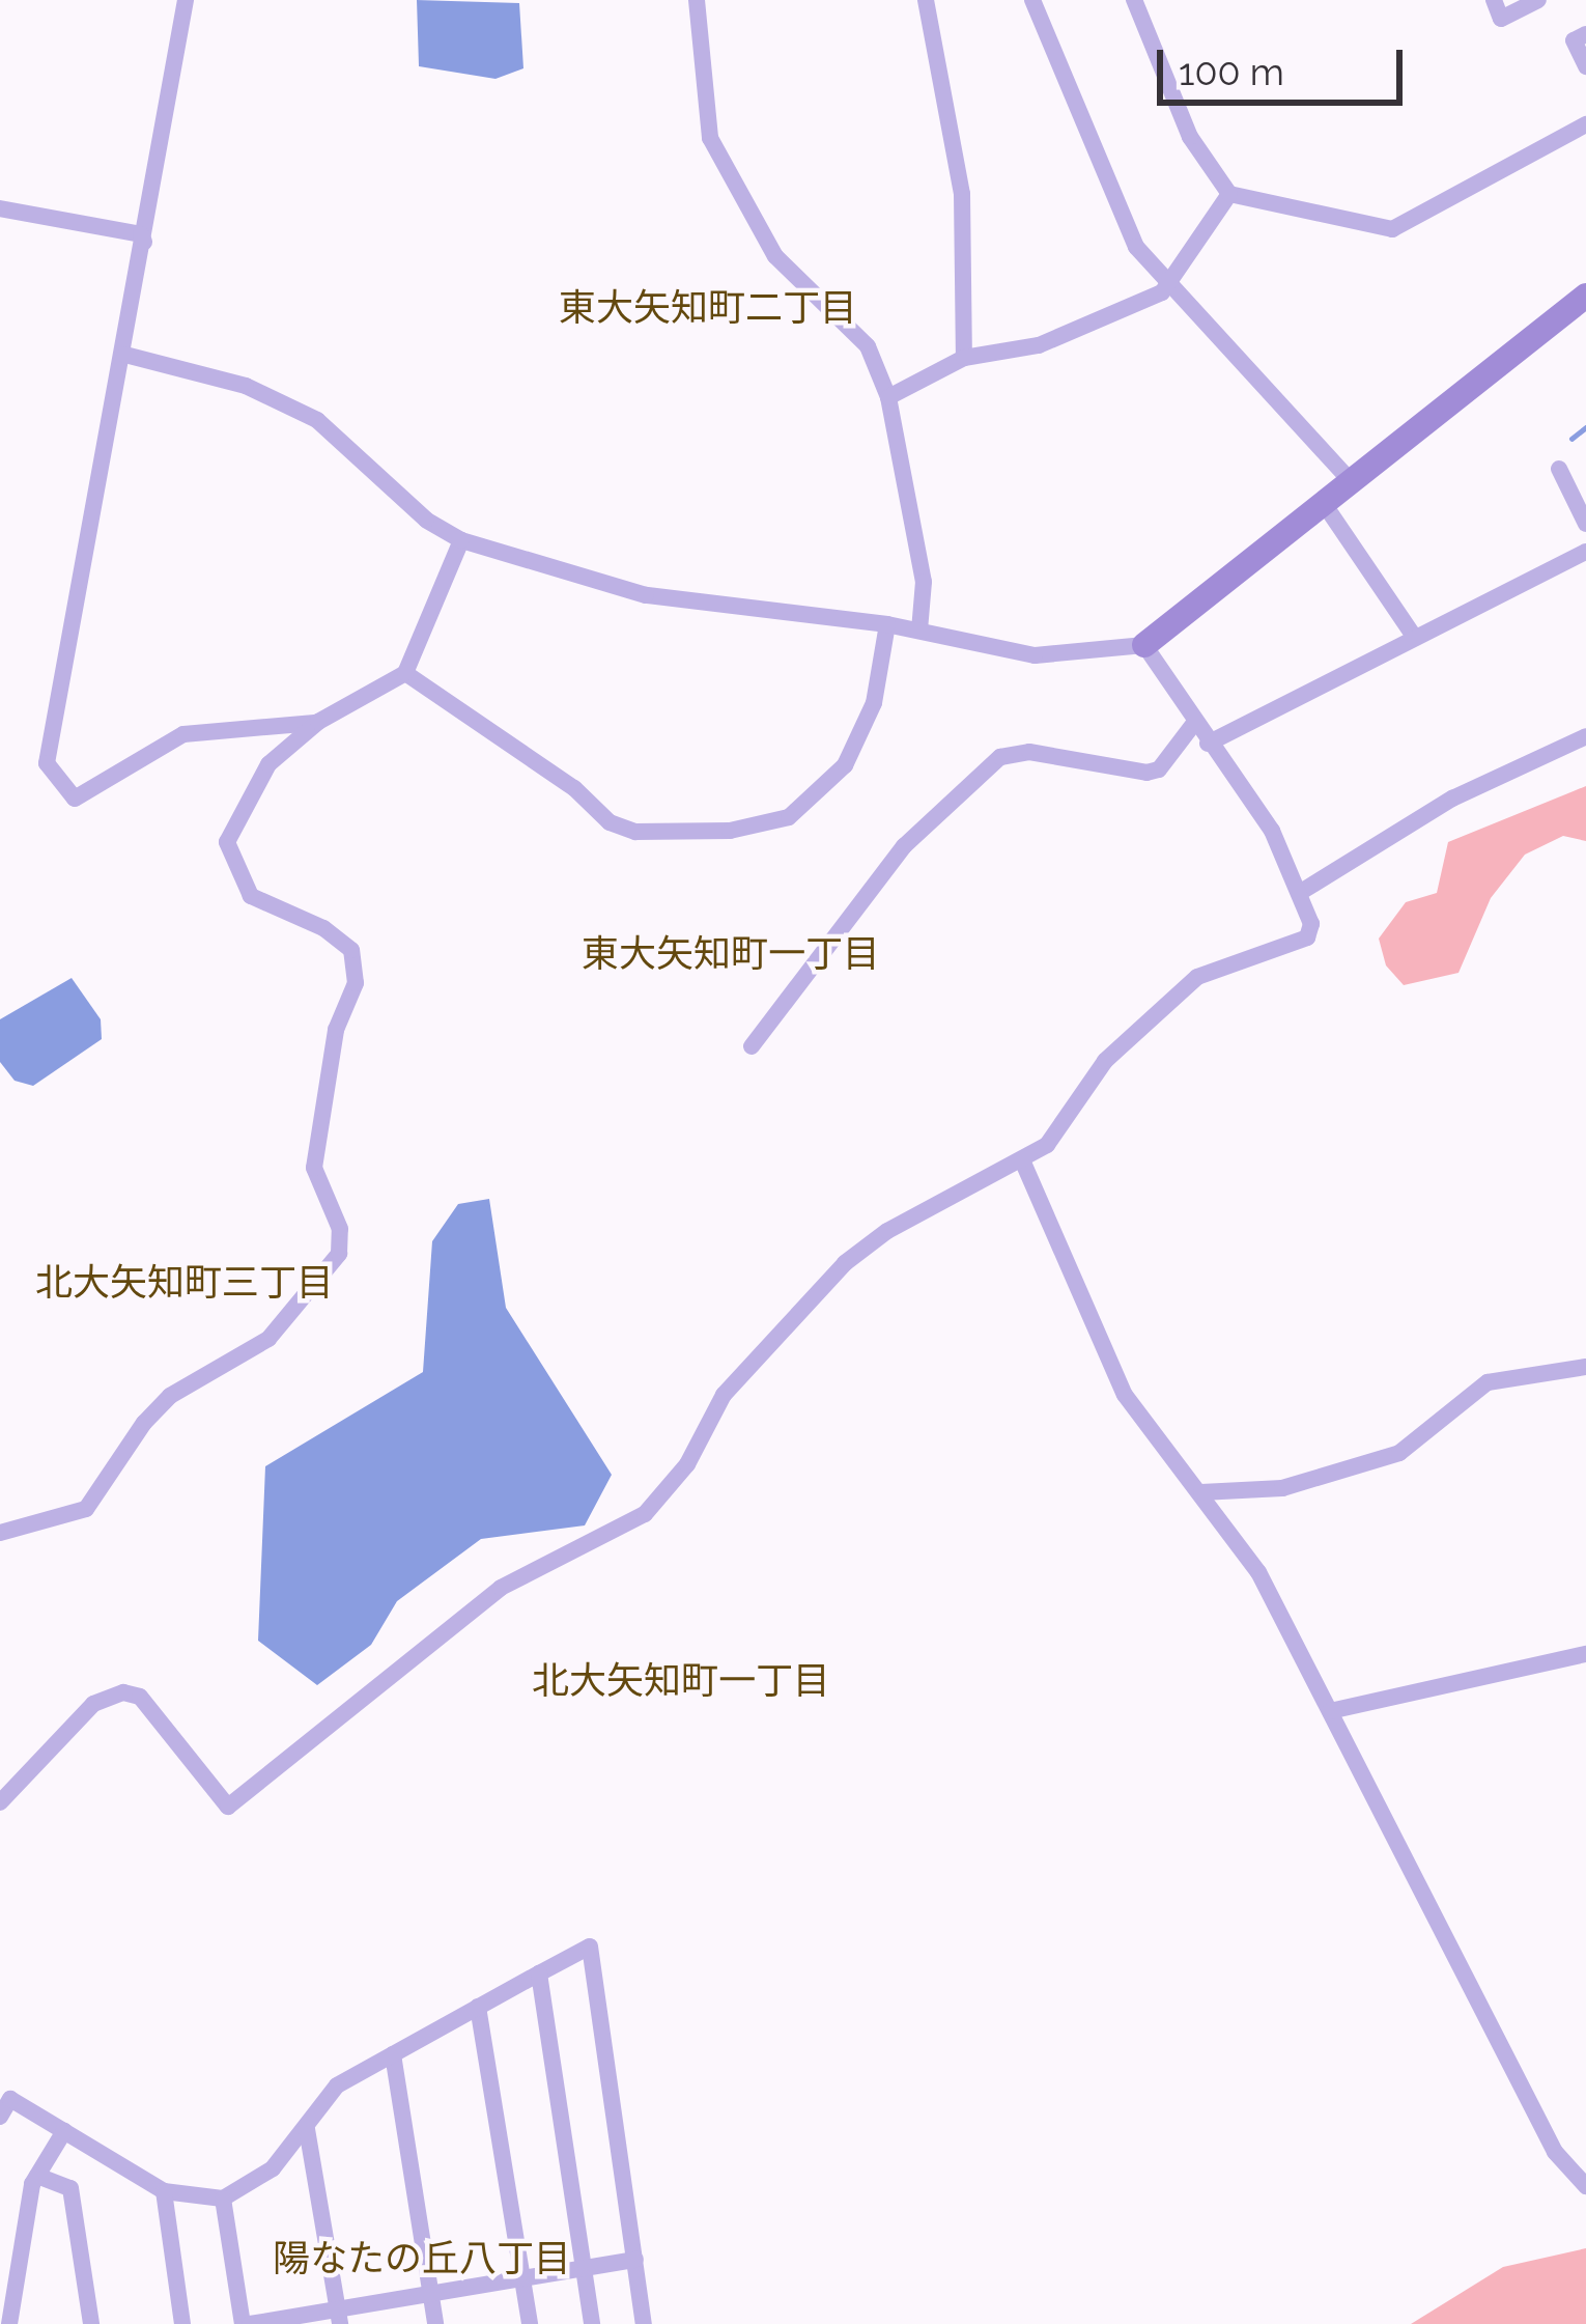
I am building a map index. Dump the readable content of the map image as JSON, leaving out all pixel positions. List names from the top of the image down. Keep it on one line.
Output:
{"districts":["東大矢知町二丁目","東大矢知町一丁目","北大矢知町三丁目","北大矢知町一丁目","陽なたの丘八丁目"],"scale_bar":"100 m"}
